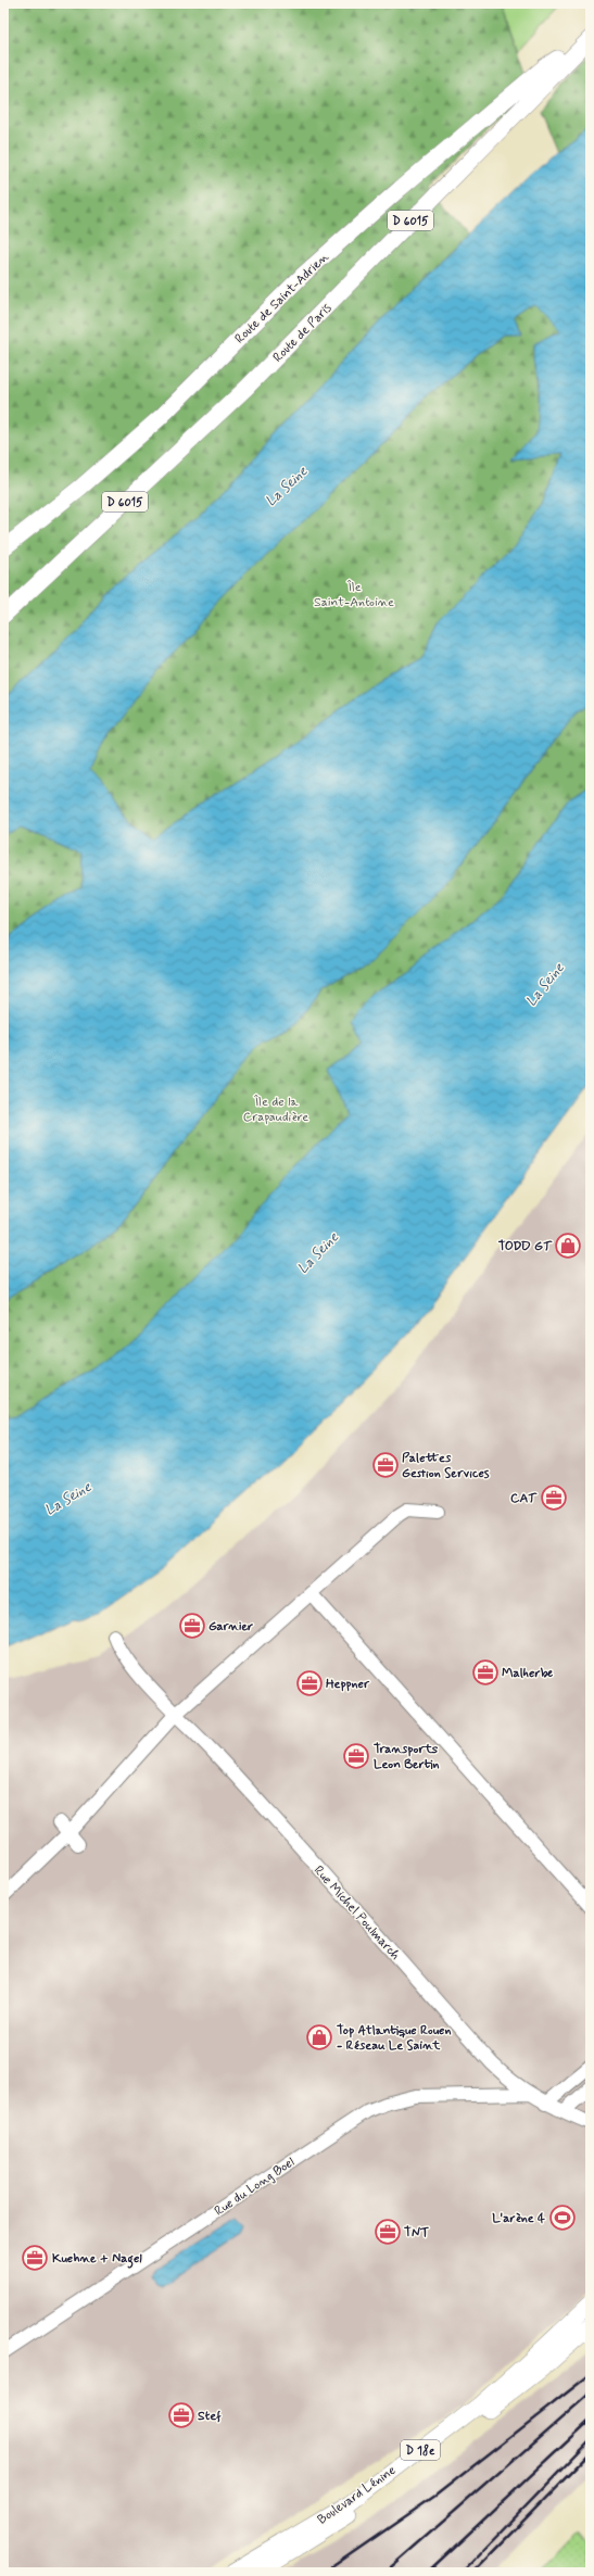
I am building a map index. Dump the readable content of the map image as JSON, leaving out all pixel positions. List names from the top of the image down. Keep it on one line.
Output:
{"streets":{"main road":["D 6015","Route de Saint-Adrien","Route de Paris","D 18e","Boulevard Lénine"],"street":["Rue Michel Poulmarch","Rue du Long Boel"]},"crossings":[["Route de Saint-Adrien","Route de Paris"],["Rue Michel Poulmarch","Rue du Long Boel"]],"water":["La Seine"],"parks":["Île Saint-Antoine","Île de la Crapaudière"],"places":{"shop":["TODD GT","Top Atlantique Rouen - Réseau Le Saint"],"office":["Palettes Gestion Services","CAT","Garnier","Malherbe","Heppner","Transports Leon Bertin","TNT","Kuehne + Nagel","Stef"],"sports":["L'arène 4"]}}
